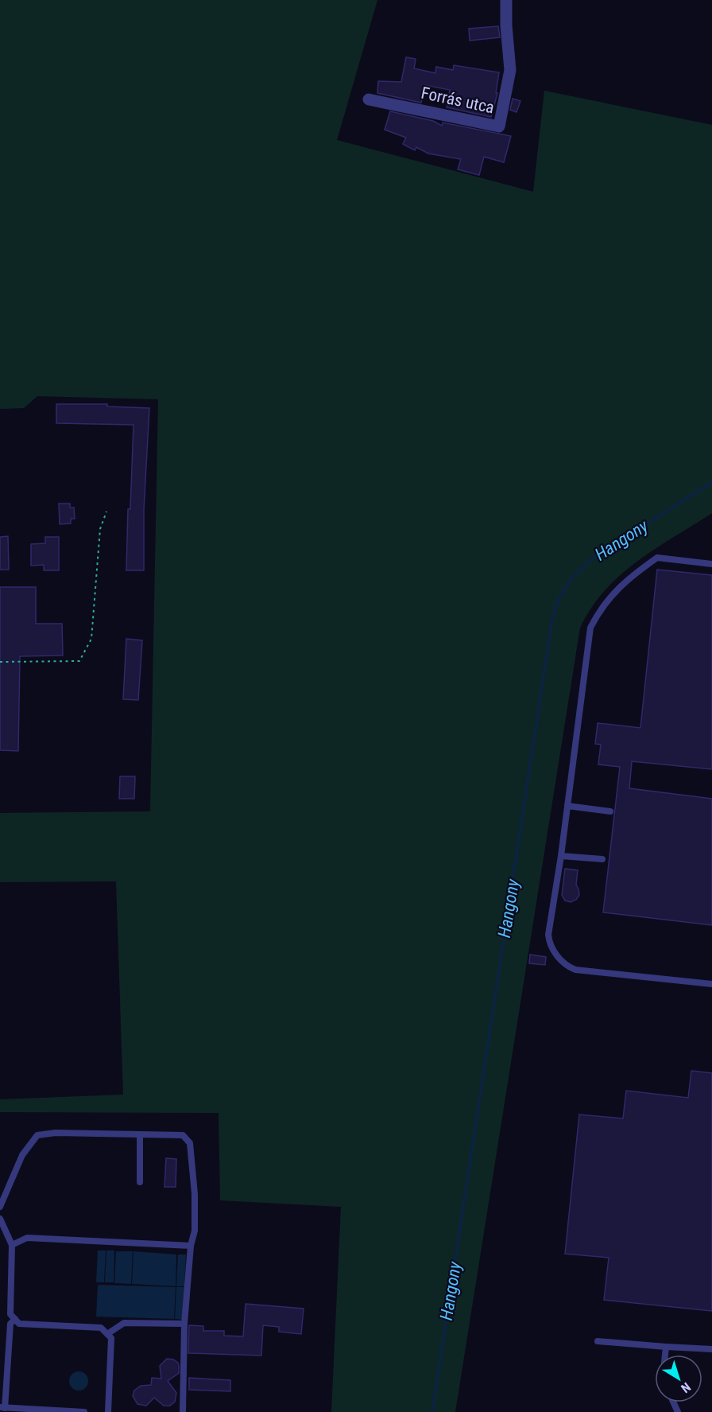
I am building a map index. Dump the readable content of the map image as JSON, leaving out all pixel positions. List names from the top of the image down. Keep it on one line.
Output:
{"streets":{"street":["Forrás utca"]},"water":["Hangony"],"north":"bottom right"}
